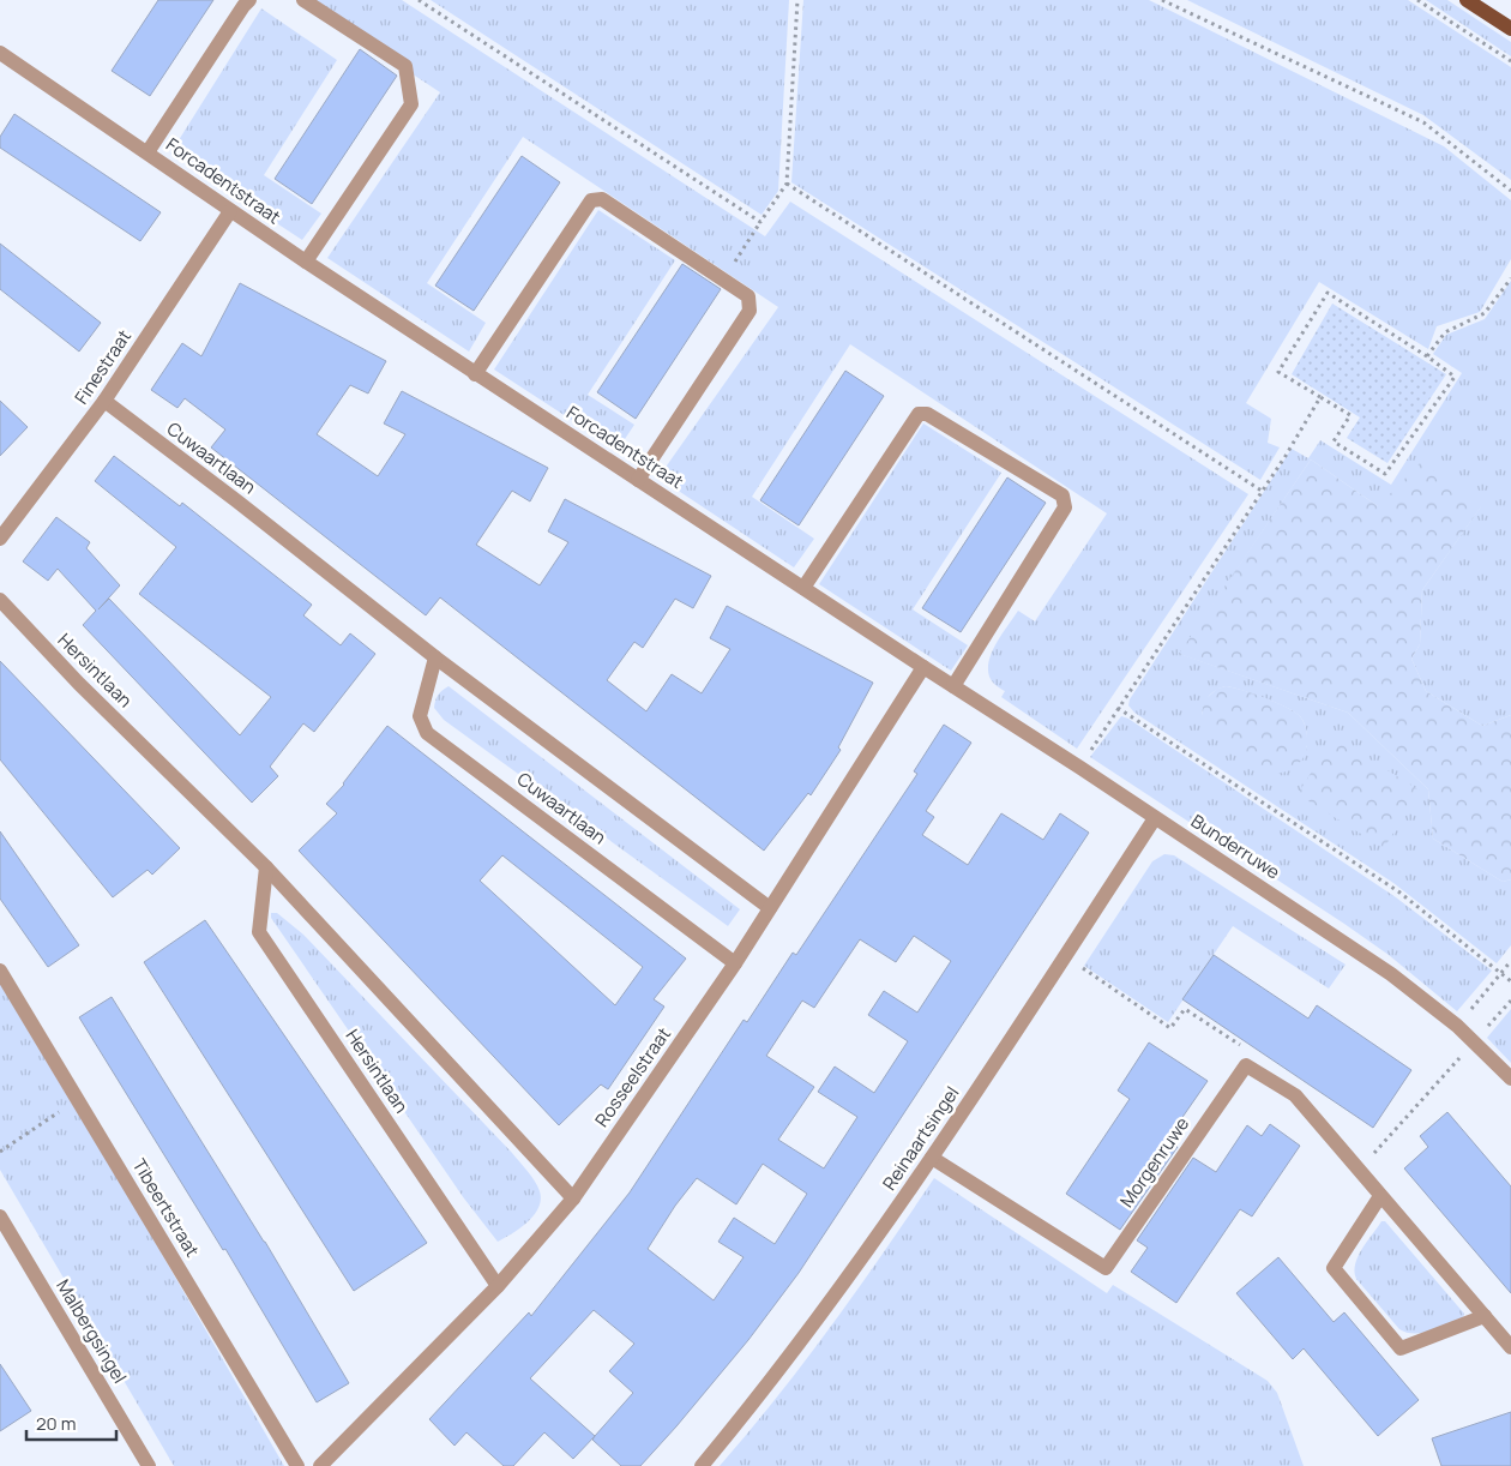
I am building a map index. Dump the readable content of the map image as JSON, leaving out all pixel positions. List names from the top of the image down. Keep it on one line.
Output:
{"streets":{"street":["Forcadentstraat","Finestraat","Cuwaartlaan","Hersintlaan","Bunderruwe","Rosseelstraat","Reinaartsingel","Morgenruwe","Tibeertstraat","Malbergsingel"]},"crossings":[["Forcadentstraat","Finestraat"],["Forcadentstraat","Bunderruwe"],["Forcadentstraat","Rosseelstraat"],["Finestraat","Cuwaartlaan"],["Cuwaartlaan","Rosseelstraat"],["Hersintlaan","Rosseelstraat"],["Bunderruwe","Rosseelstraat"],["Bunderruwe","Reinaartsingel"],["Reinaartsingel","Morgenruwe"]],"scale_bar":"20 m"}
